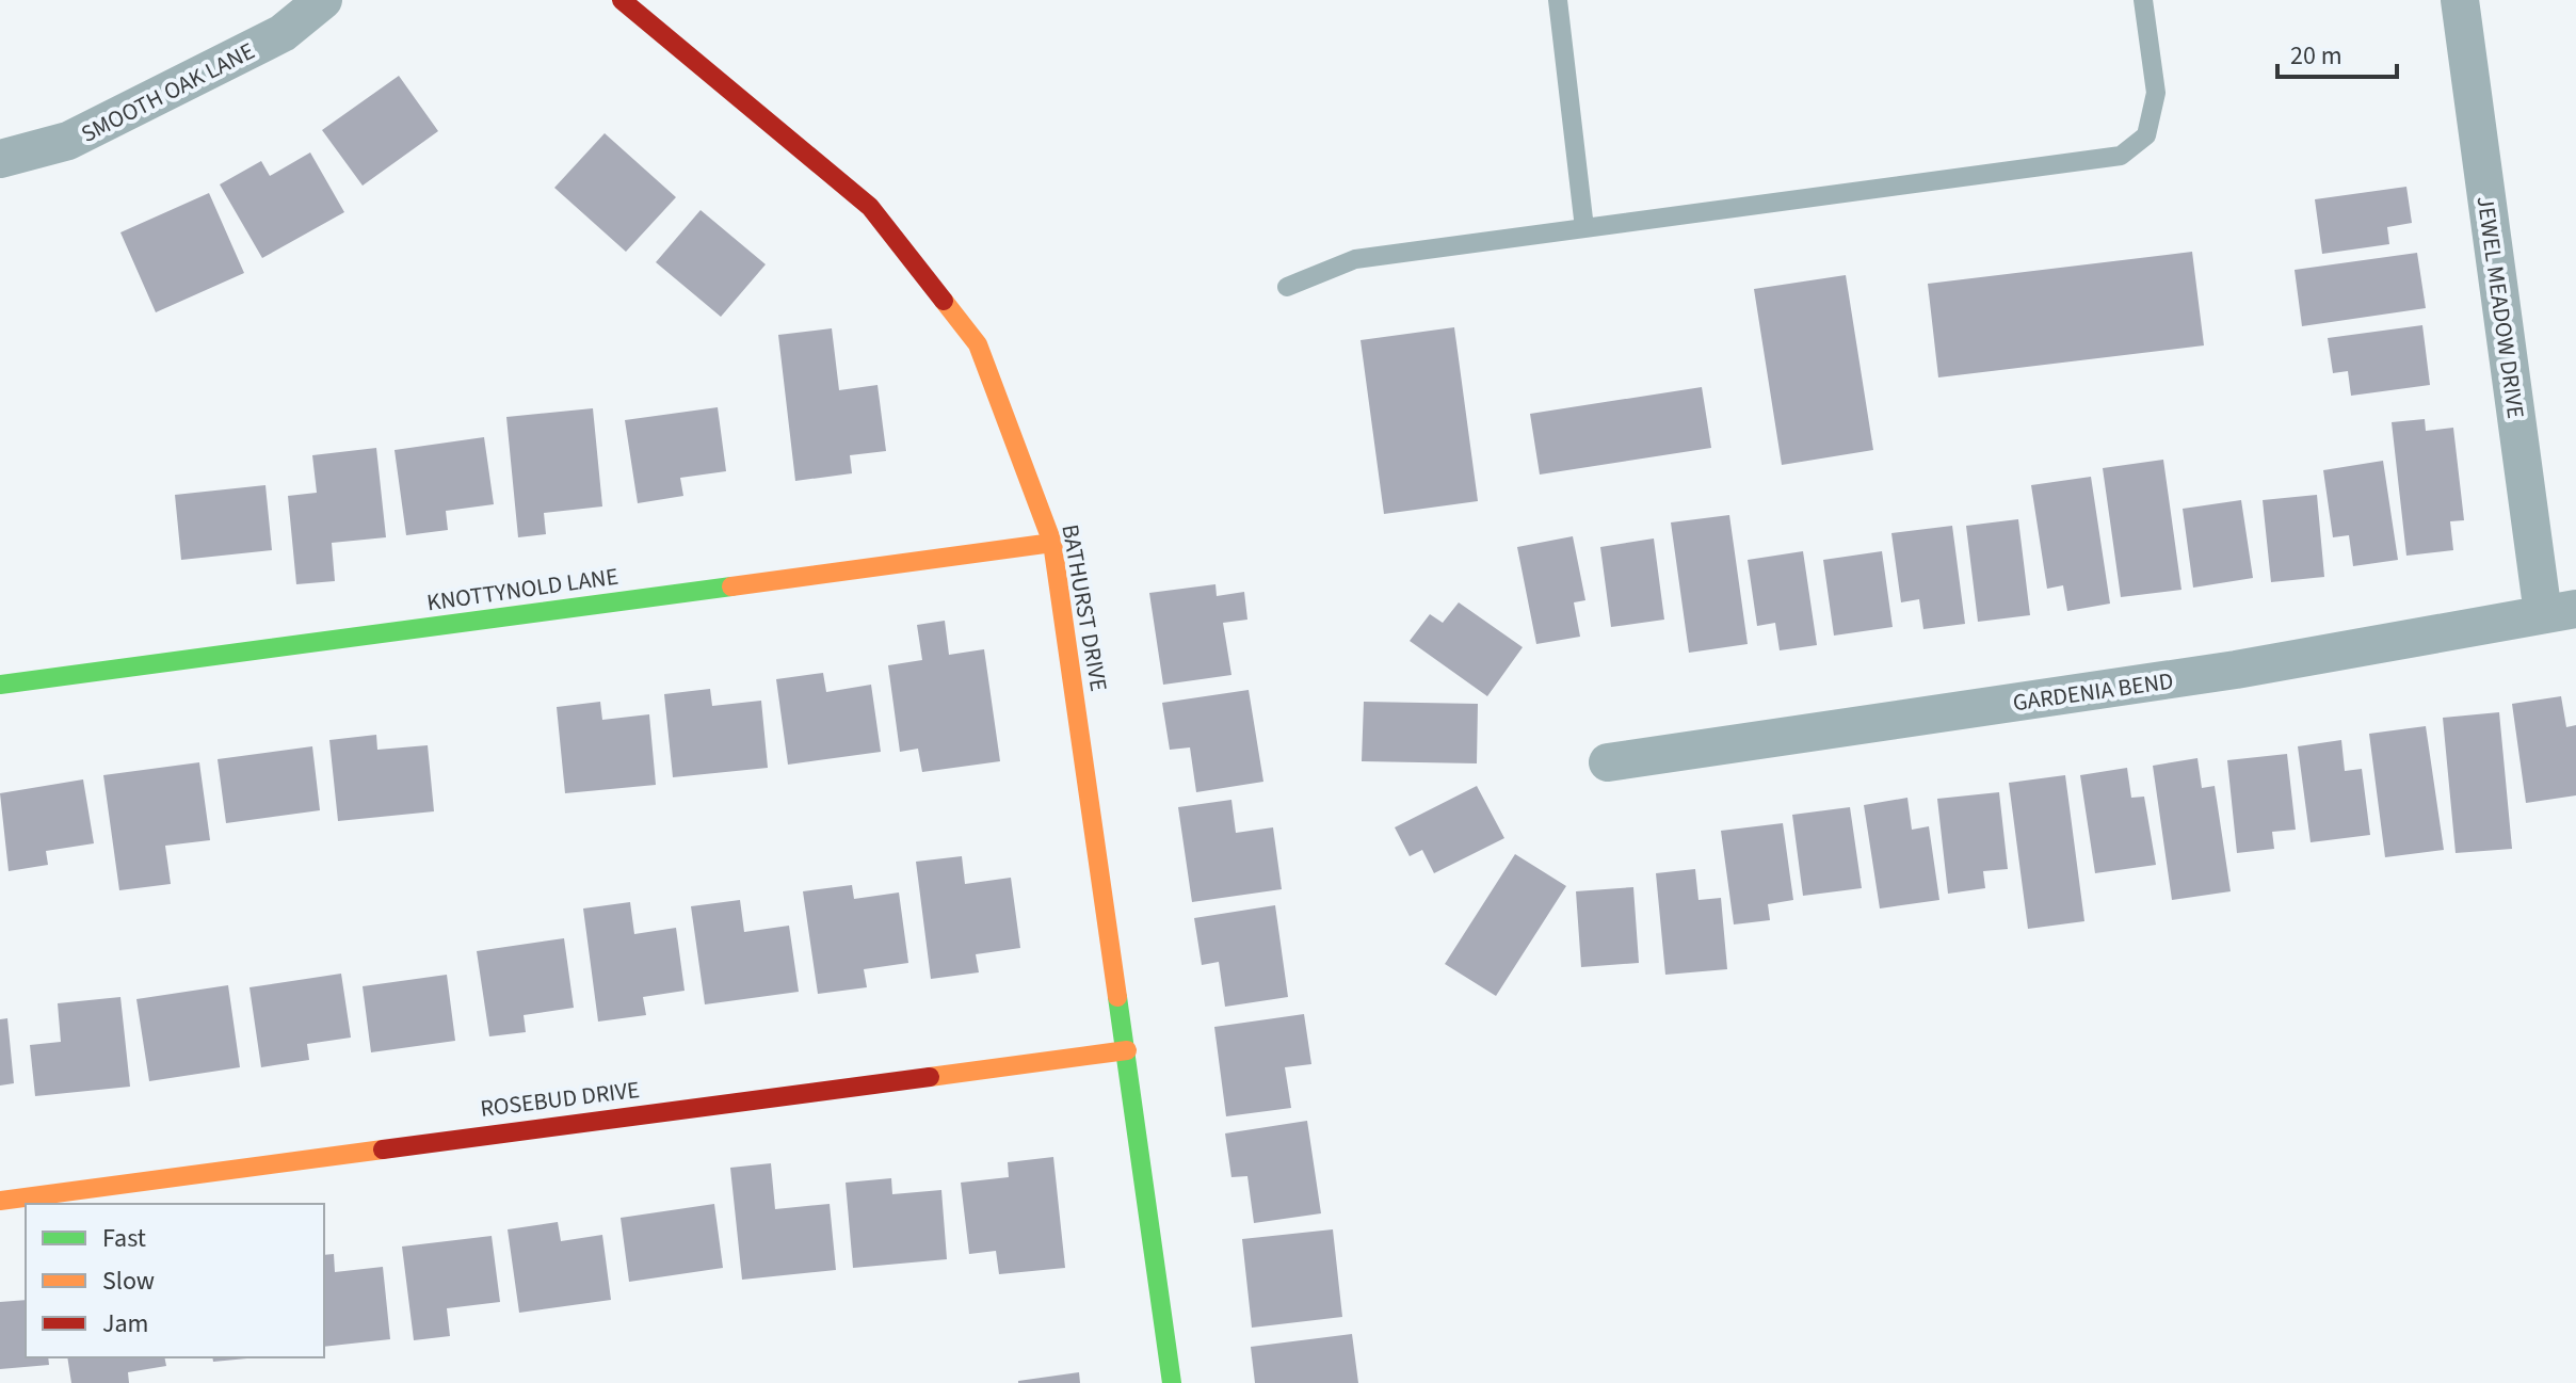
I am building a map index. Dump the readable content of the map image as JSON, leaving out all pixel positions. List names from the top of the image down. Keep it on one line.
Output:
{"streets":{"street":["SMOOTH OAK LANE","JEWEL MEADOW DRIVE","KNOTTYNOLD LANE","BATHURST DRIVE","GARDENIA BEND","ROSEBUD DRIVE"]},"crossings":[["JEWEL MEADOW DRIVE","GARDENIA BEND"],["KNOTTYNOLD LANE","BATHURST DRIVE"],["BATHURST DRIVE","ROSEBUD DRIVE"]],"legend":["Fast","Slow","Jam"],"scale_bar":"20 m"}
